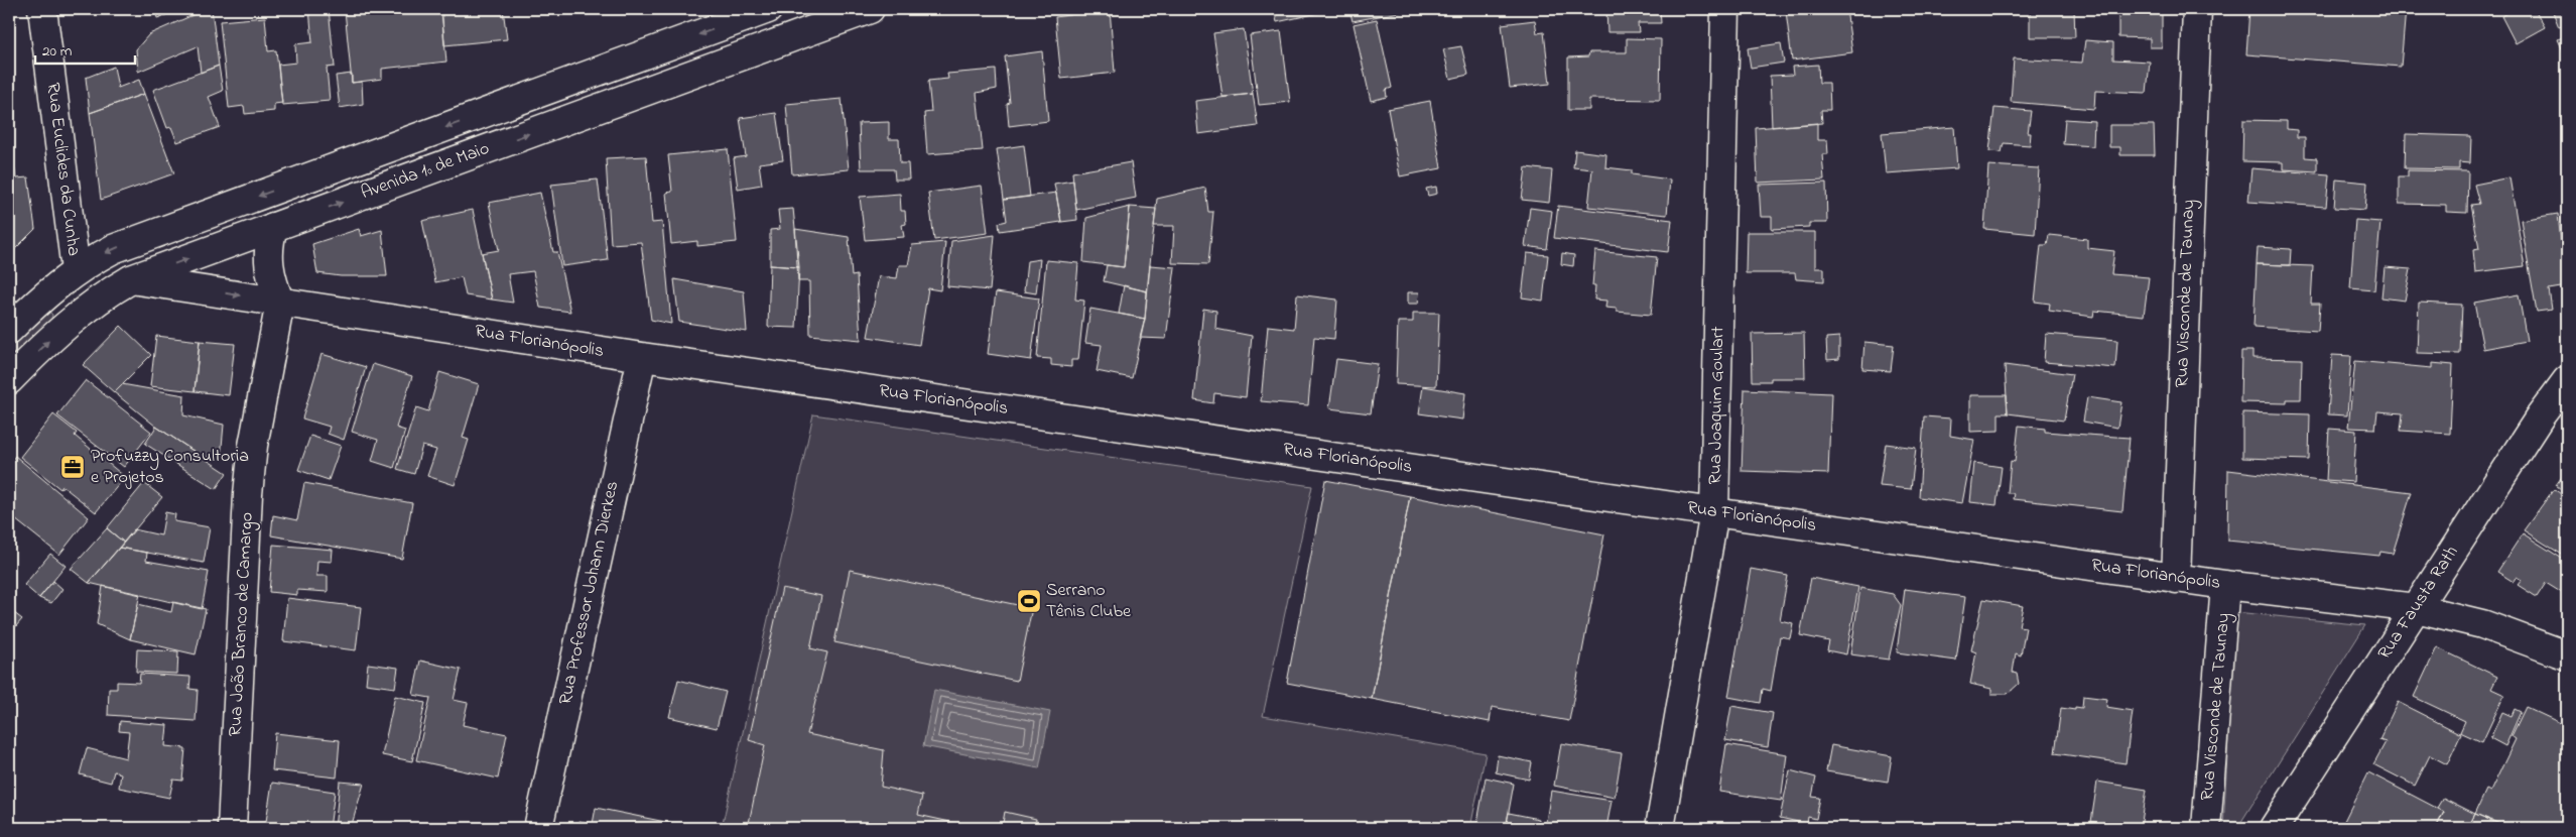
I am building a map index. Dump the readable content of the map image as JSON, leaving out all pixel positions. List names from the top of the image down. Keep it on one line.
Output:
{"streets":{"street":["Rua Euclides da Cunha","Avenida 1º de Maio","Rua Visconde de Taunay","Rua Florianópolis","Rua Joaquim Goulart","Rua Professor Johann Dierkes","Rua Fausta Rath","Rua João Branco de Camargo"]},"crossings":[["Rua Euclides da Cunha","Avenida 1º de Maio"],["Rua Euclides da Cunha","Rua Florianópolis"],["Avenida 1º de Maio","Rua Florianópolis"],["Rua Visconde de Taunay","Rua Florianópolis"],["Rua Florianópolis","Rua Joaquim Goulart"],["Rua Florianópolis","Rua Professor Johann Dierkes"],["Rua Florianópolis","Rua Fausta Rath"],["Rua Florianópolis","Rua João Branco de Camargo"]],"places":{"office":["Profuzzy Consultoria e Projetos"],"sports":["Serrano Tênis Clube"]},"scale_bar":"20 m"}
